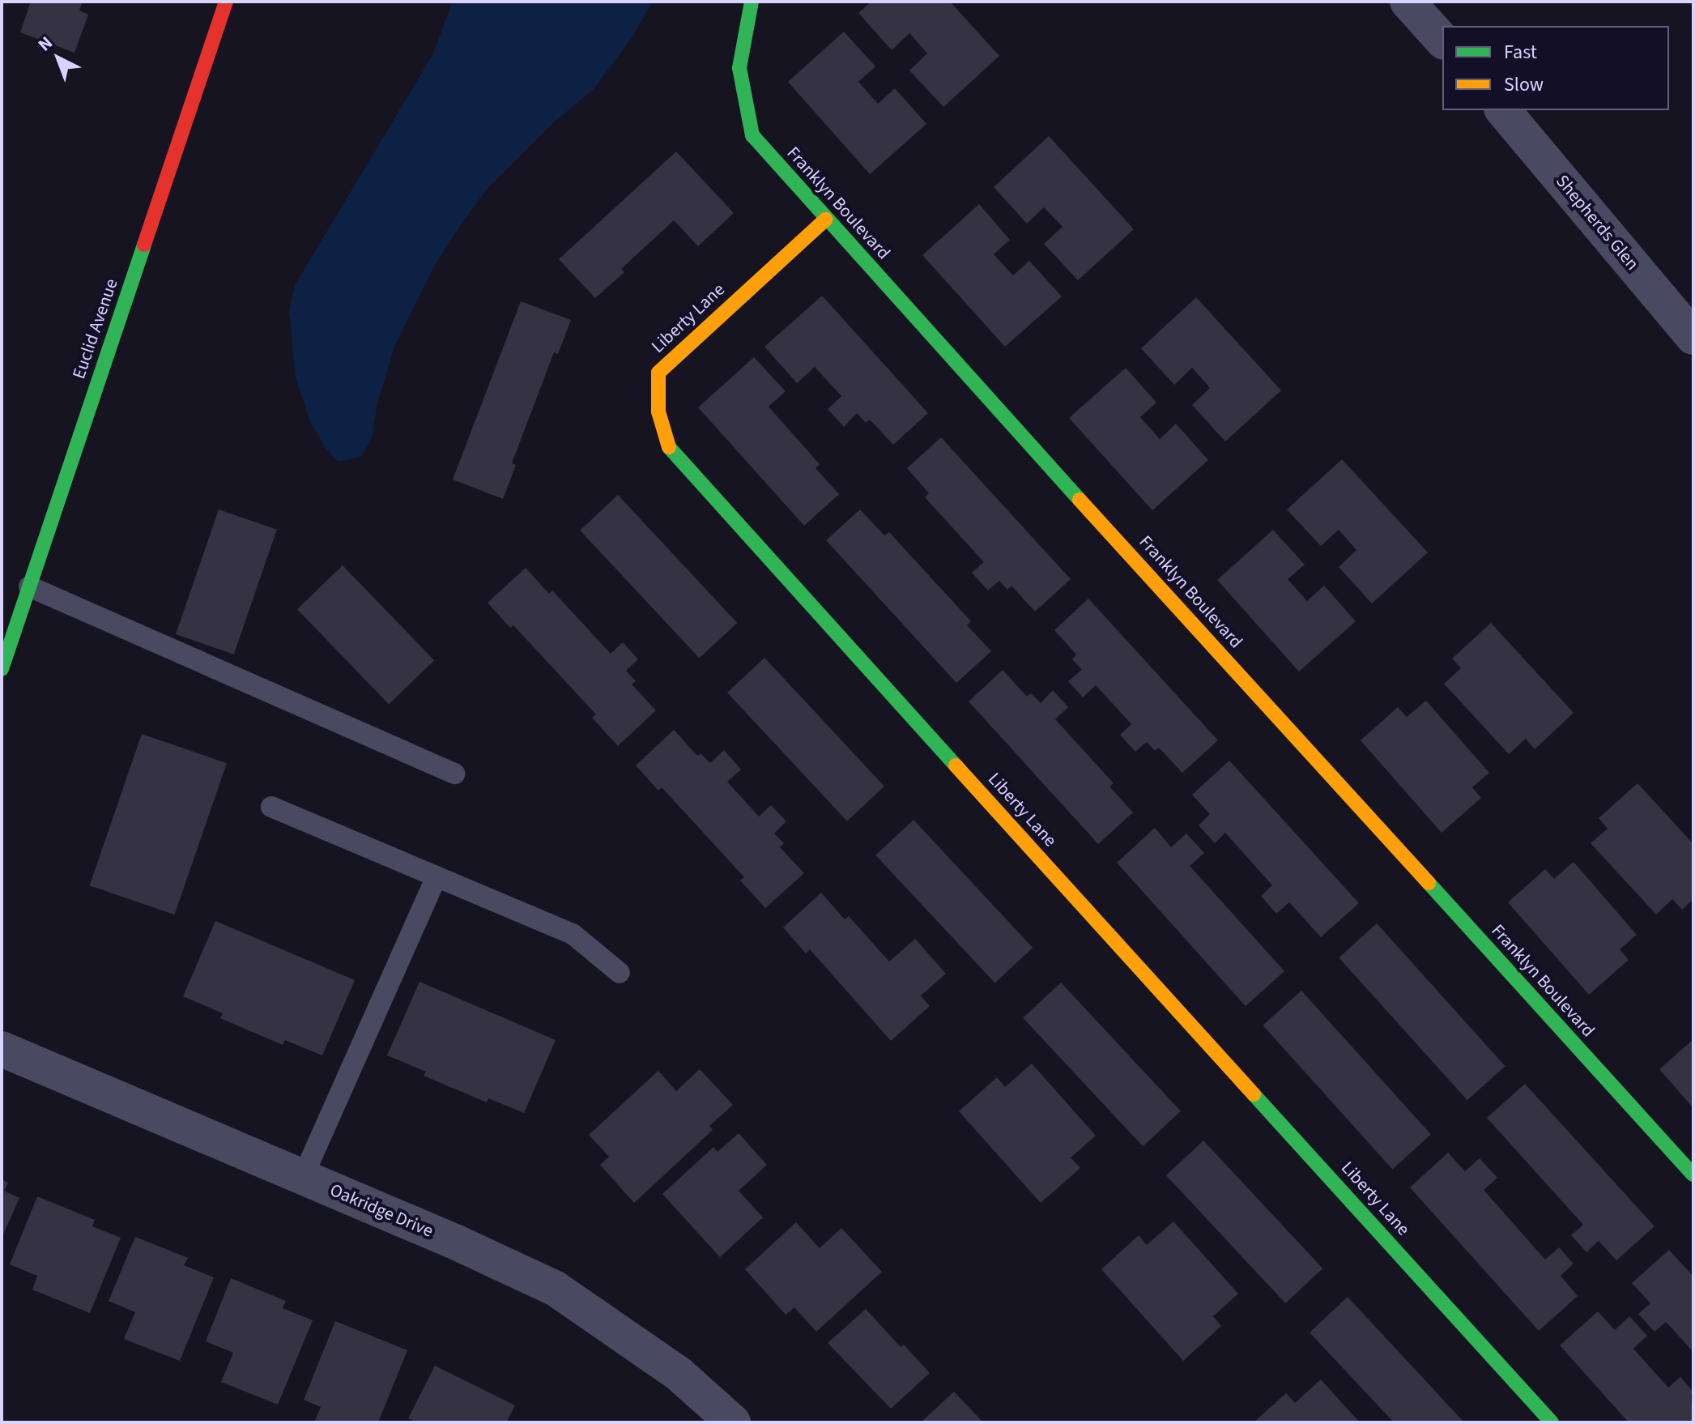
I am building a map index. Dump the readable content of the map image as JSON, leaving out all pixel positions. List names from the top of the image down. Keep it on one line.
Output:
{"streets":{"street":["Franklyn Boulevard","Shepherds Glen","Liberty Lane","Euclid Avenue","Oakridge Drive"]},"crossings":[["Franklyn Boulevard","Liberty Lane"]],"legend":["Fast","Slow"],"north":"top left"}
